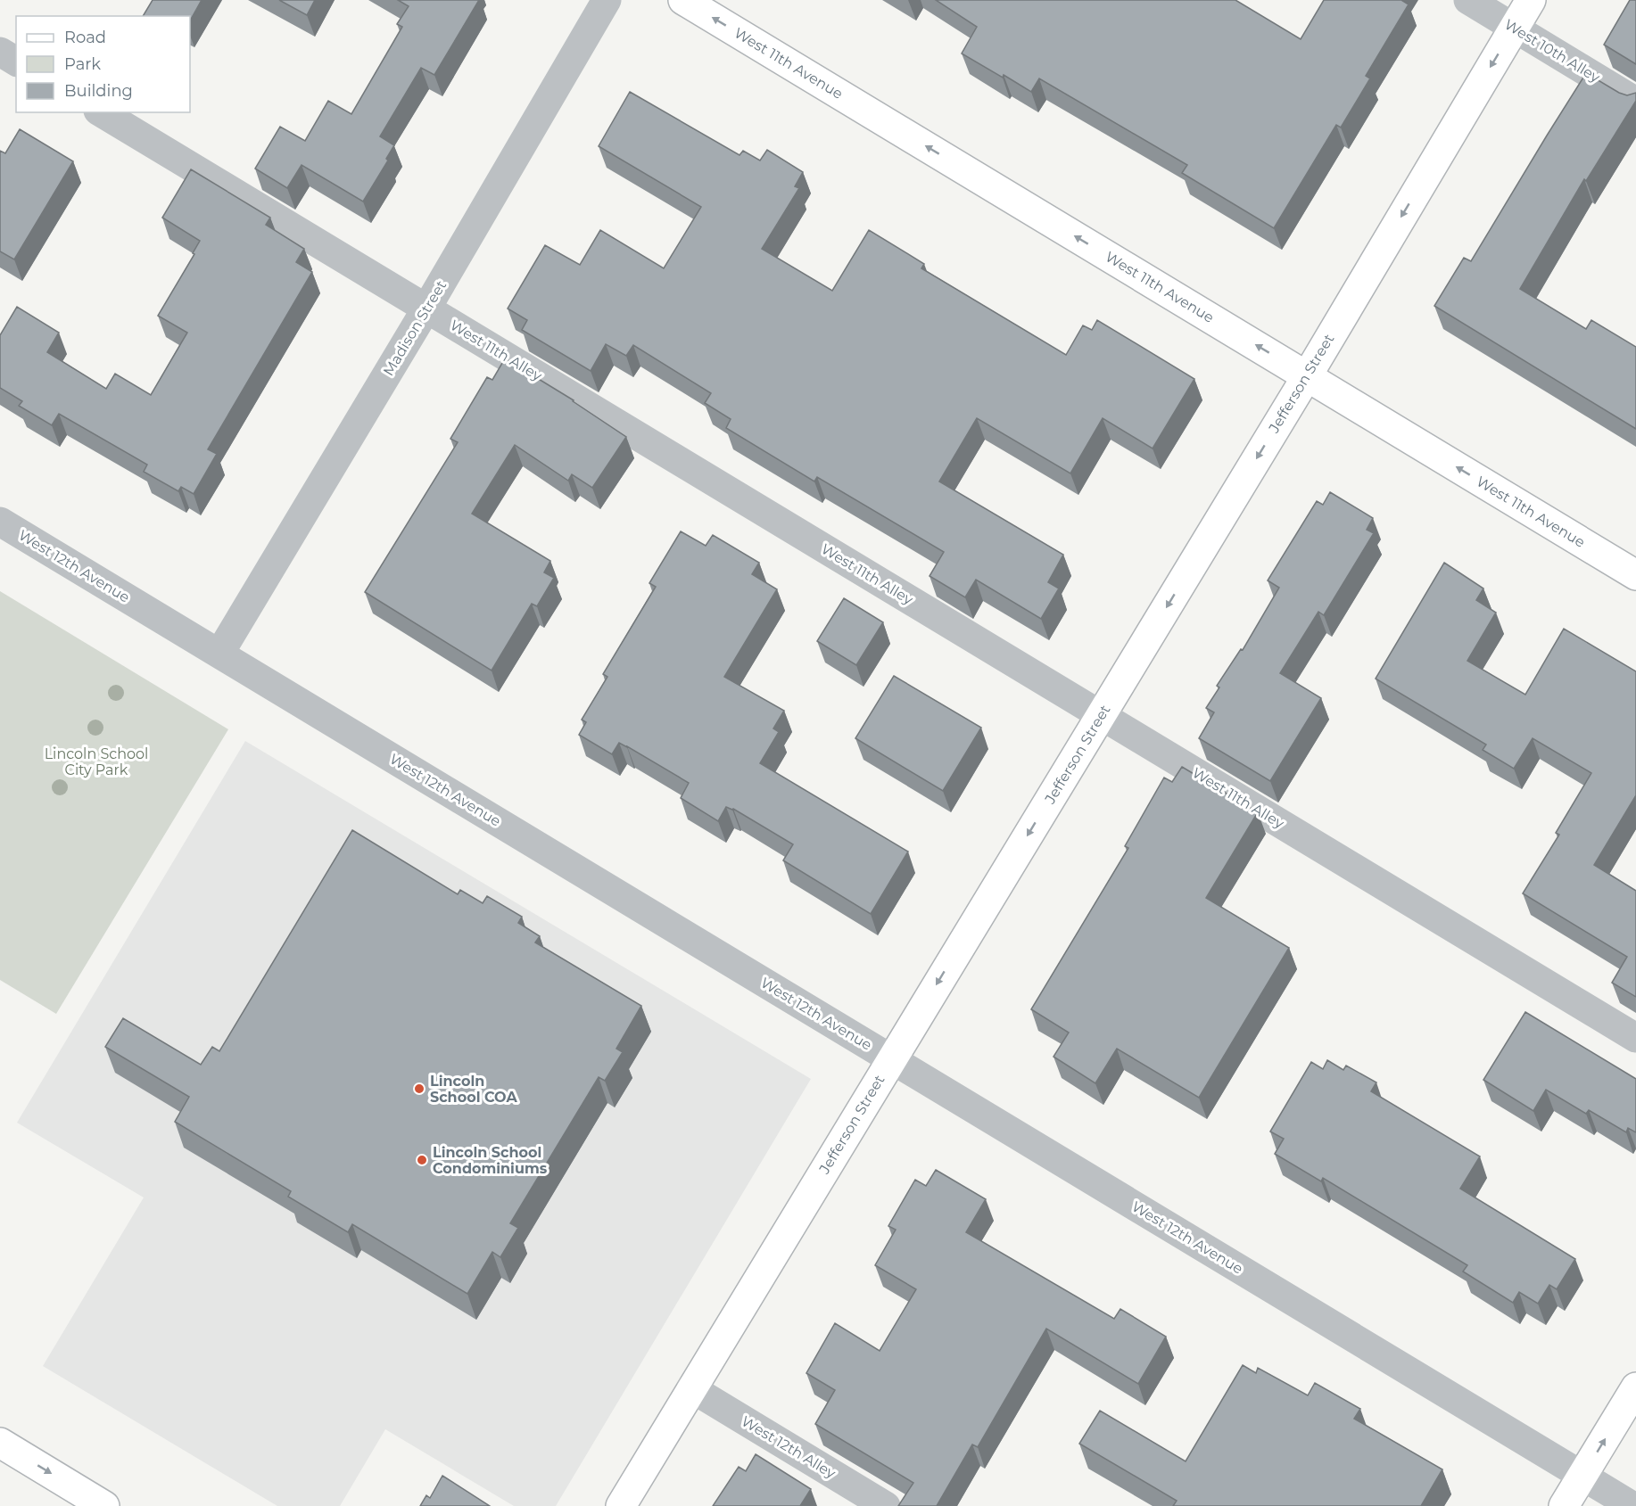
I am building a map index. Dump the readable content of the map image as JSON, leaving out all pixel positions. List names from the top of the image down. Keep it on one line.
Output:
{"streets":{"main road":["West 11th Avenue","Jefferson Street"],"street":["West 10th Alley","Madison Street","West 11th Alley","West 12th Avenue","West 12th Alley"]},"crossings":[["West 10th Alley","Jefferson Street"],["West 11th Avenue","Jefferson Street"],["Madison Street","West 11th Alley"],["Madison Street","West 12th Avenue"],["West 11th Alley","Jefferson Street"],["Jefferson Street","West 12th Avenue"],["Jefferson Street","West 12th Alley"]],"one_way":["West 11th Avenue","Jefferson Street"],"parks":["Lincoln School City Park"],"places":["Lincoln School COA","Lincoln School Condominiums"],"legend":["Road","Park","Building"]}
